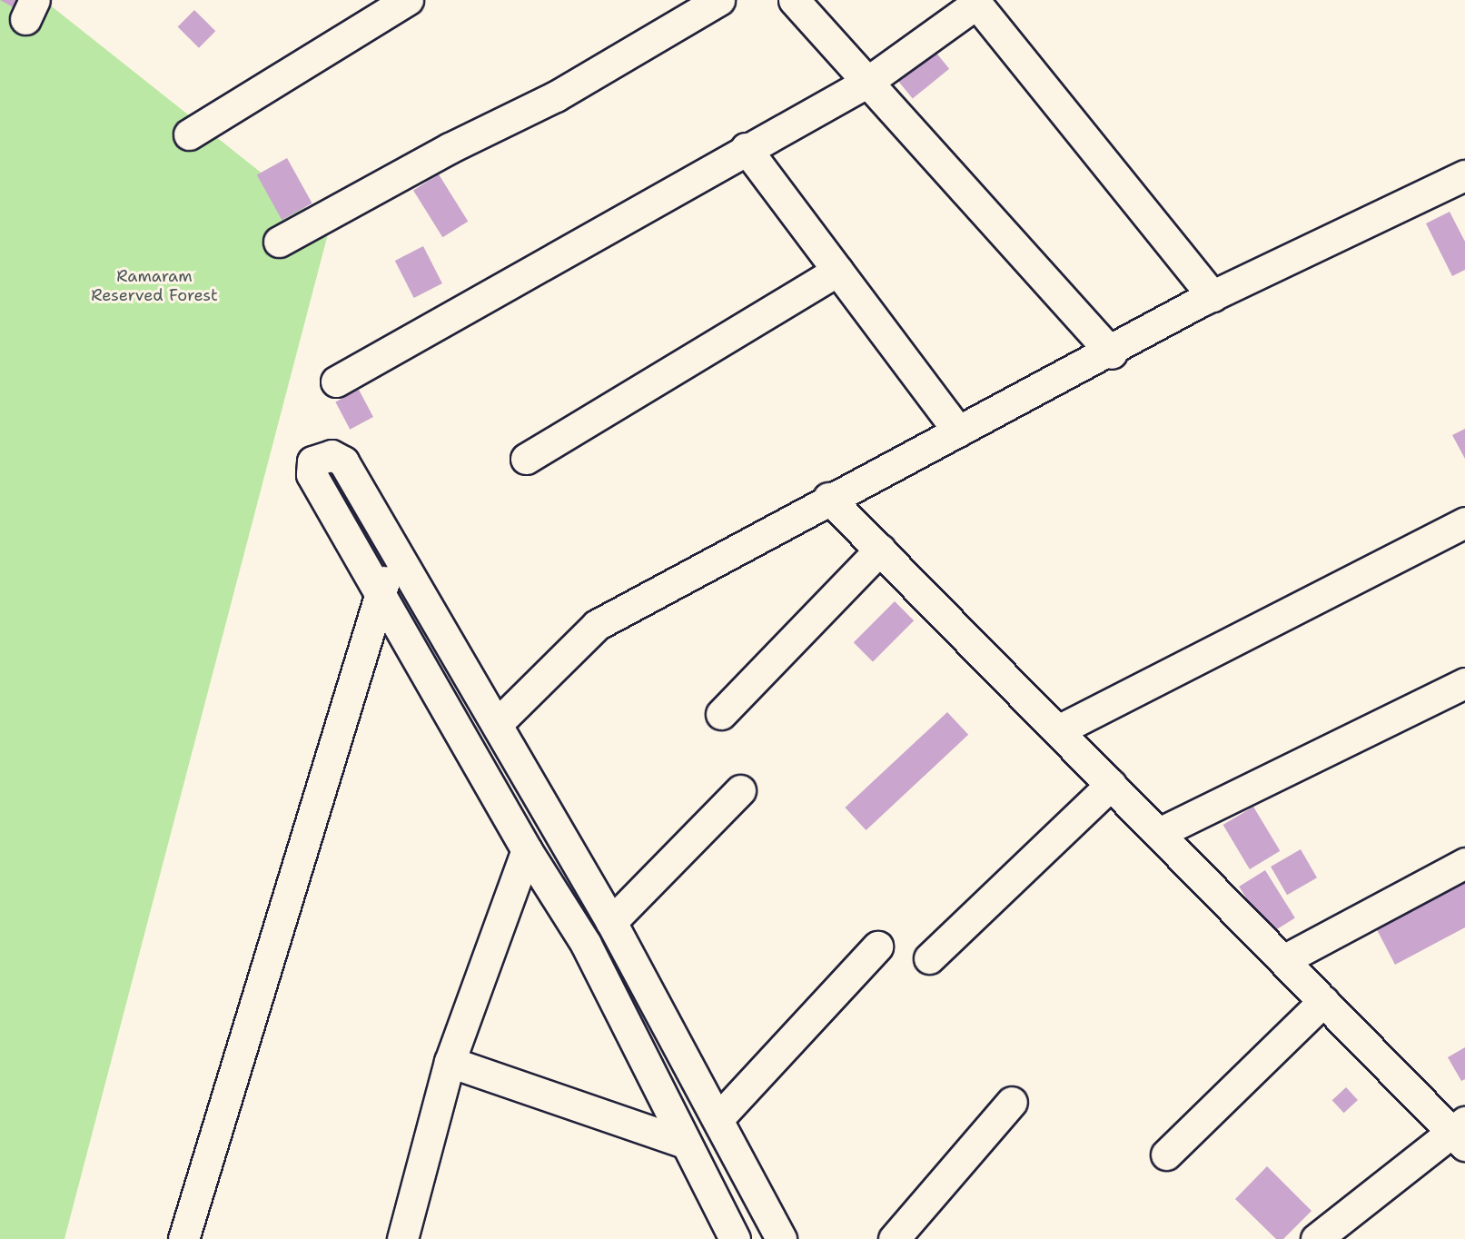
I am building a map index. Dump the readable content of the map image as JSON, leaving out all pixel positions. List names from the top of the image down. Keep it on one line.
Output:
{"parks":["Ramaram Reserved Forest"]}
